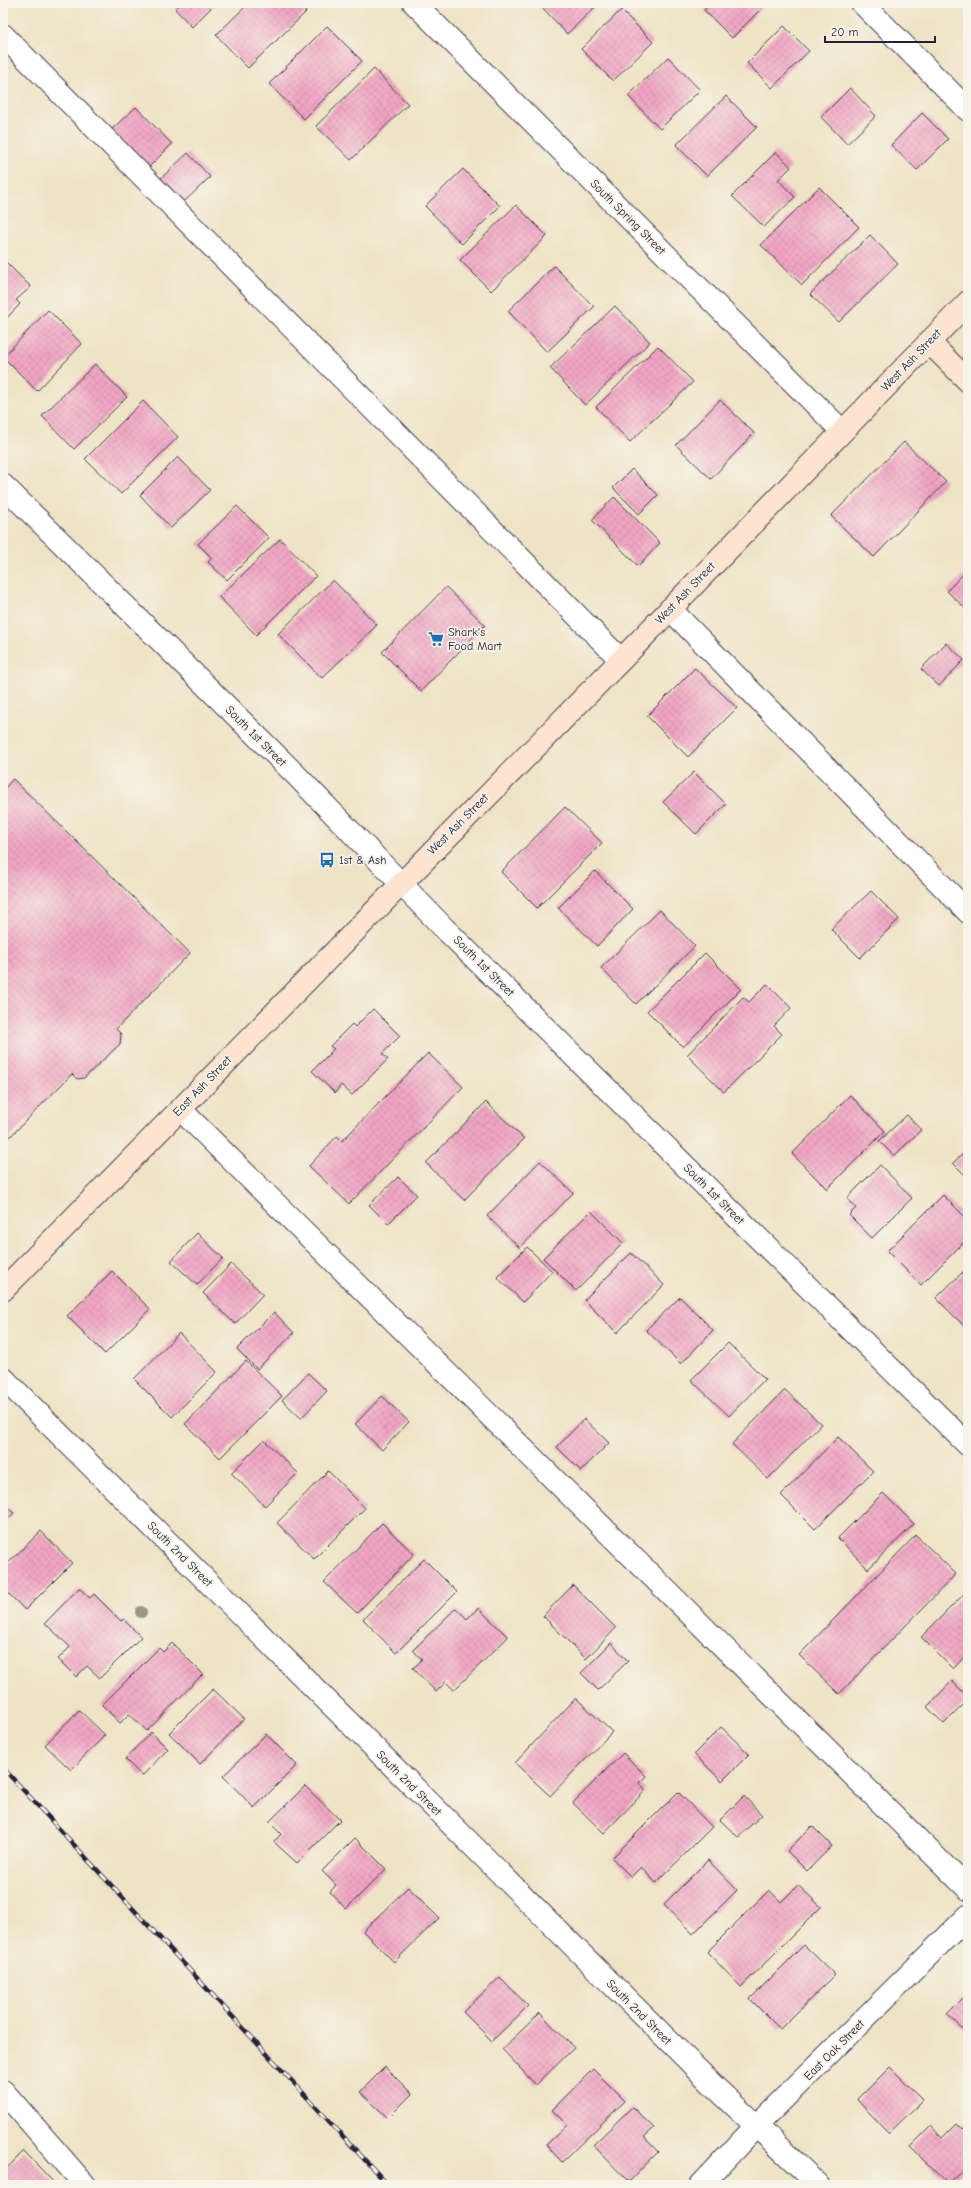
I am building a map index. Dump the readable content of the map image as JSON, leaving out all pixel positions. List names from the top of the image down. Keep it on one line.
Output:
{"streets":{"street":["South Spring Street","West Ash Street","South 1st Street","East Ash Street","South 2nd Street","East Oak Street"]},"crossings":[["South Spring Street","West Ash Street"],["West Ash Street","South 1st Street"],["West Ash Street","East Ash Street"],["South 1st Street","East Ash Street"],["South 2nd Street","East Oak Street"]],"places":{"supermarket":["Shark's Food Mart"],"bus stop":["1st & Ash"]},"scale_bar":"20 m"}
